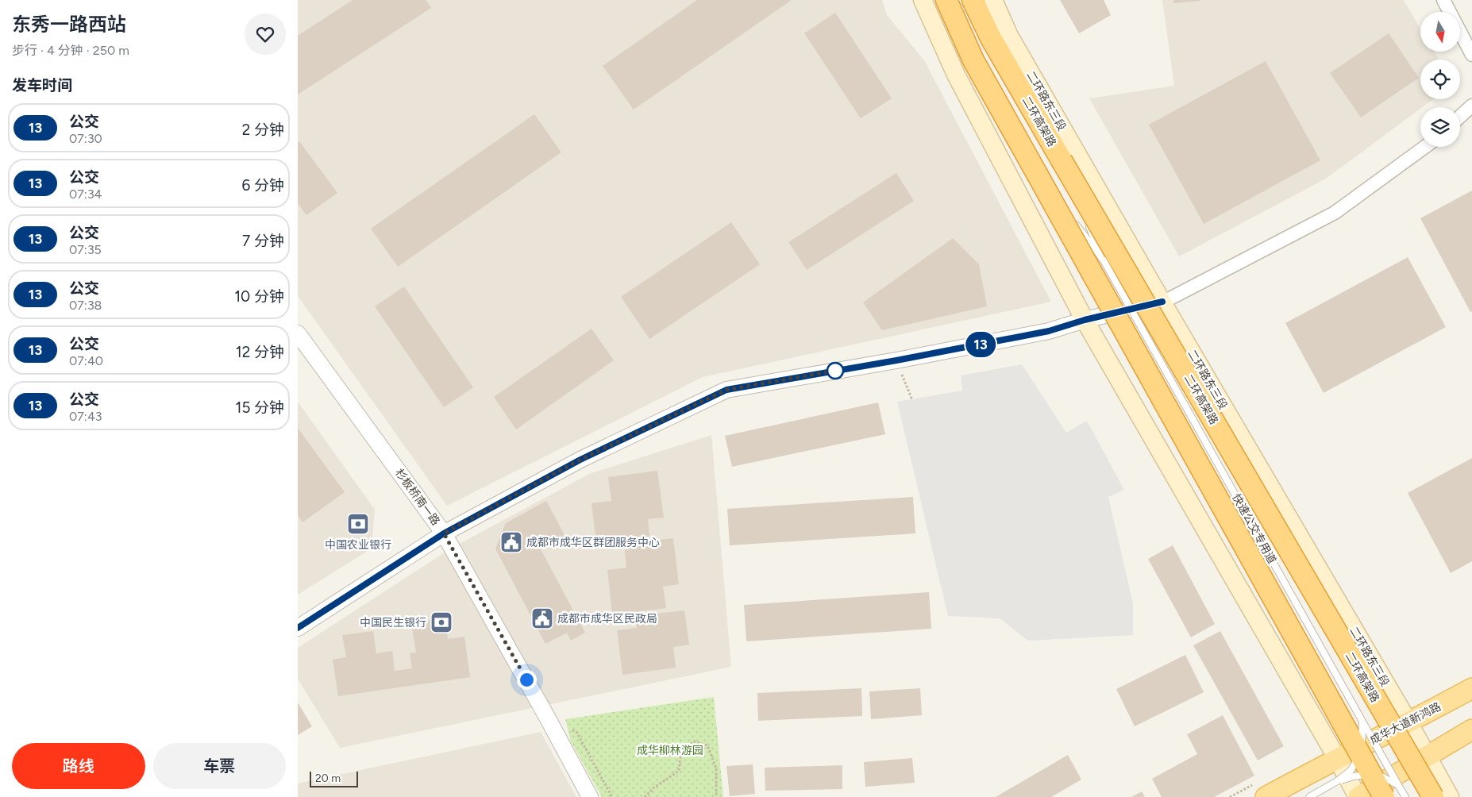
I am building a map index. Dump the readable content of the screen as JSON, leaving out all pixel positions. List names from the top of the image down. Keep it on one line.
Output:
{"streets":{"highway":["二环高架路"],"main road":["二环路东三段","成华大道新鸿路"],"street":["杉板桥南一路"],"lane":["快速公交专用道"]},"crossings":[["二环路东三段","成华大道新鸿路"]],"parks":["成华柳林游园"],"places":{"bank":["中国农业银行","中国民生银行"],"public building":["成都市成华区群团服务中心","成都市成华区民政局"]},"lines":["bus line 13"],"scale_bar":"20 m","north":"bottom","page":{"heading":[["东秀一路西站","步行 · 4 分钟 · 250 m"],"发车时间"],"on_map":"13","list":[{"mark":"13","name":"公交","note":"07:30","value":"2 分钟"},{"mark":"13","name":"公交","note":"07:34","value":"6 分钟"},{"mark":"13","name":"公交","note":"07:35","value":"7 分钟"},{"mark":"13","name":"公交","note":"07:38","value":"10 分钟"},{"mark":"13","name":"公交","note":"07:40","value":"12 分钟"},{"mark":"13","name":"公交","note":"07:43","value":"15 分钟"}],"buttons":["路线","车票"],"scale":"20 m"}}
